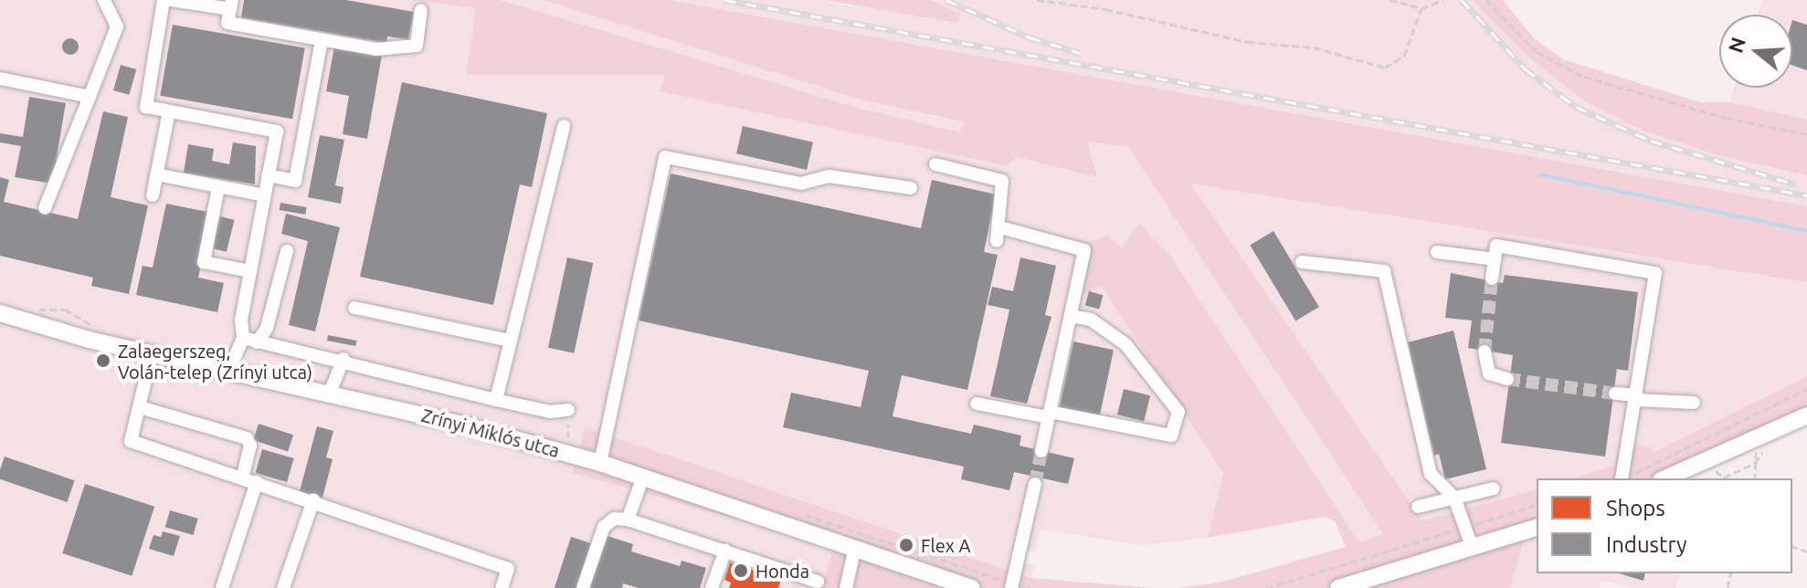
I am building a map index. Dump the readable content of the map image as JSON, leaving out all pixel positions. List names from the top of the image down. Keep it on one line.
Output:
{"streets":{"main road":["Zrínyi Miklós utca"]},"places":["Zalaegerszeg, Volán-telep (Zrínyi utca)","Flex A","Honda"],"legend":["Shops","Industry"],"north":"left"}
